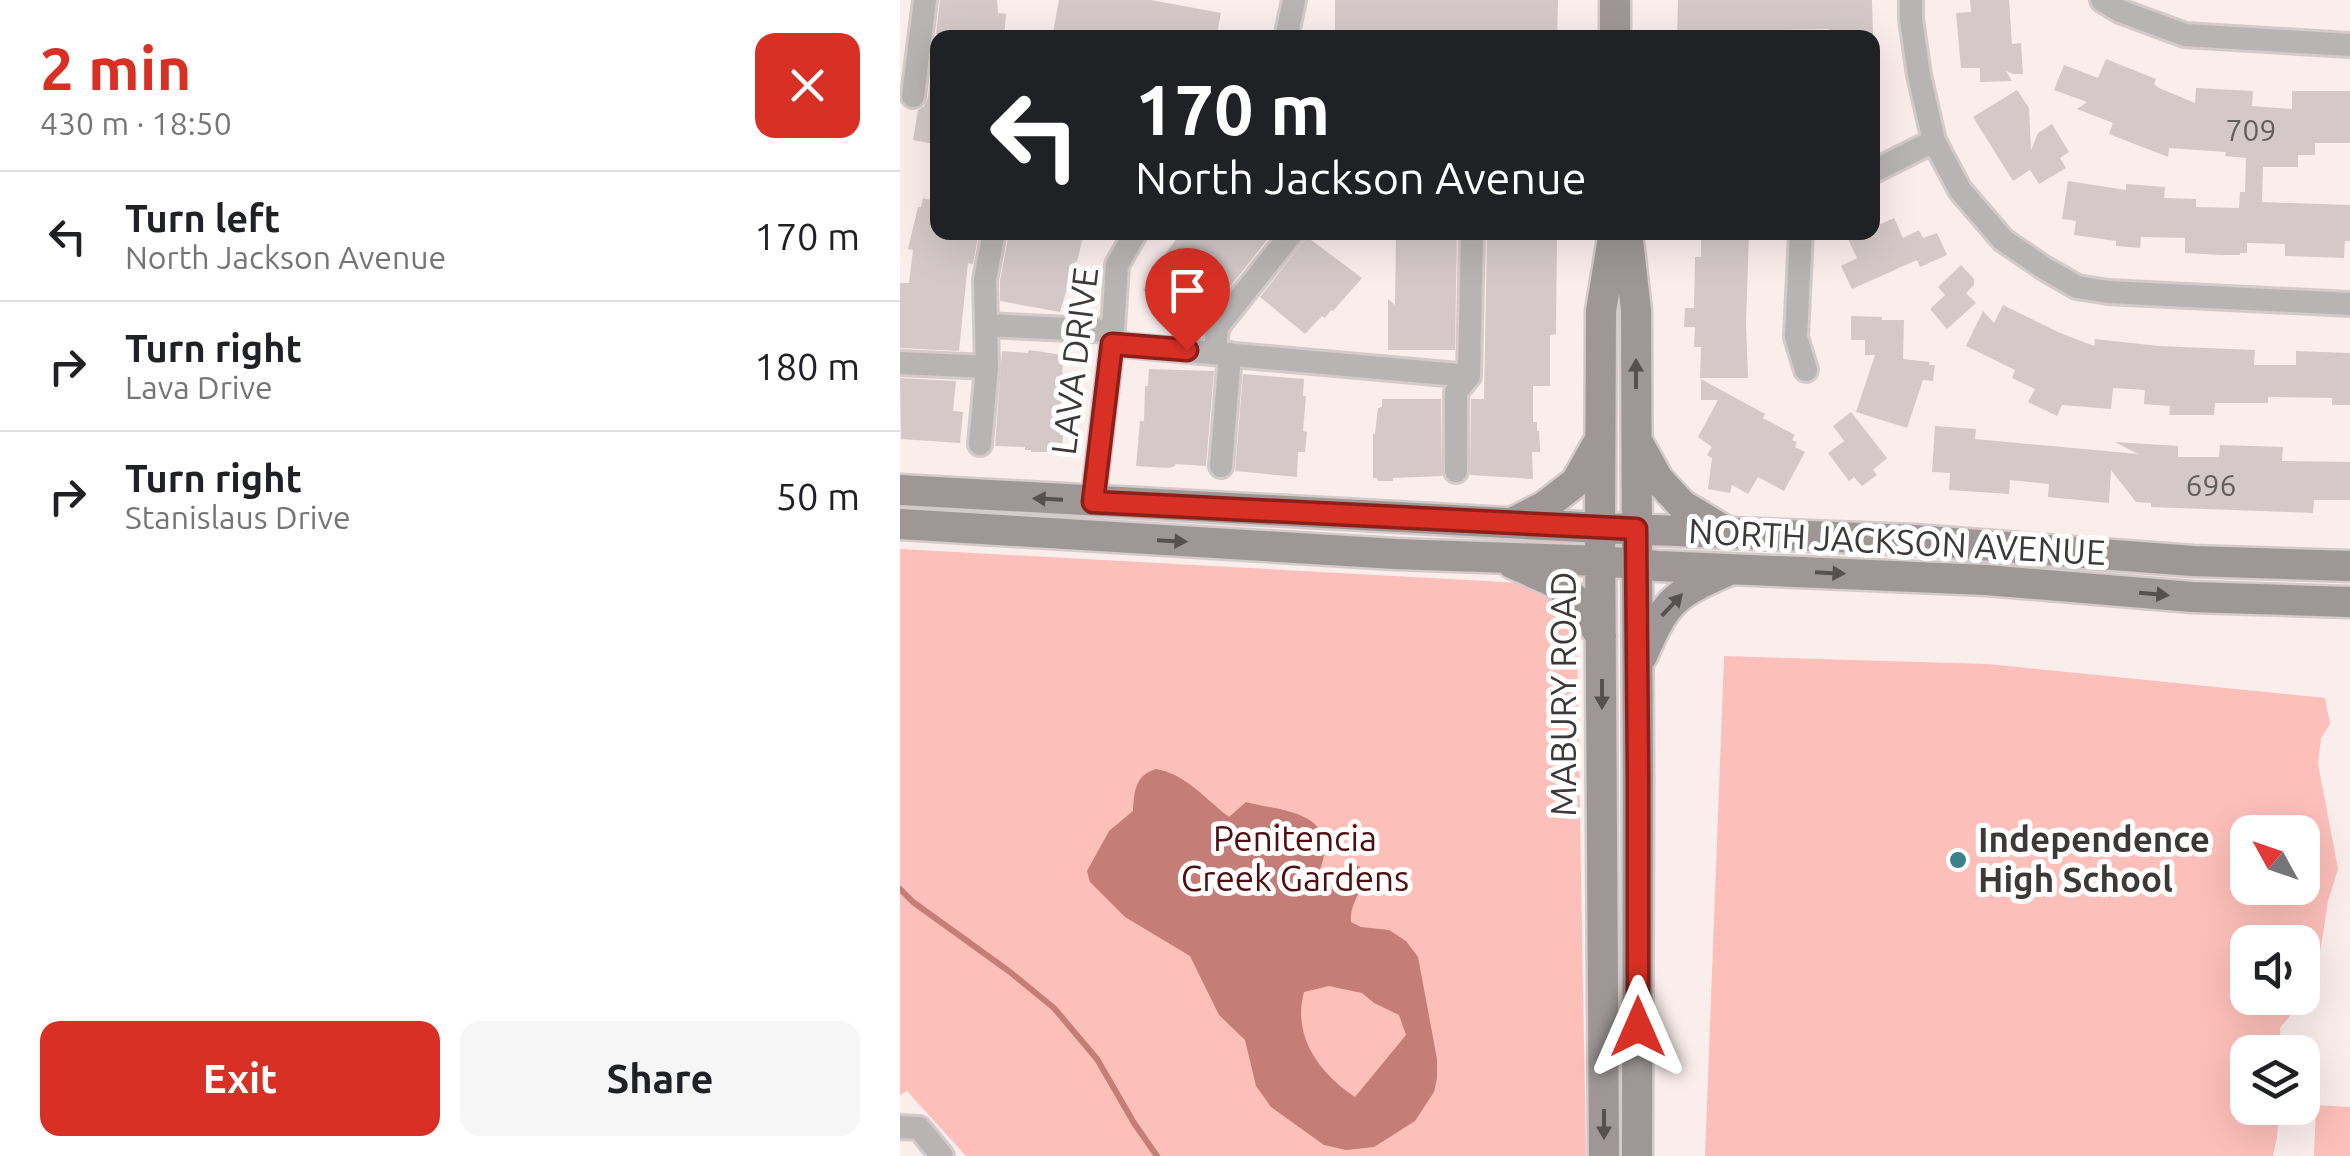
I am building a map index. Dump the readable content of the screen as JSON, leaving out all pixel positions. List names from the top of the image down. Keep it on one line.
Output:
{"streets":{"main road":["NORTH JACKSON AVENUE","MABURY ROAD"],"street":["LAVA DRIVE"]},"crossings":[["LAVA DRIVE","NORTH JACKSON AVENUE"],["NORTH JACKSON AVENUE","MABURY ROAD"]],"parks":["Penitencia Creek Gardens"],"places":["Independence High School"],"house_numbers":["709","696"],"north":"top left","page":{"heading":["2 min","430 m · 18:50"],"turn":["170 m","North Jackson Avenue"],"list":[{"name":"Turn left","note":"North Jackson Avenue","value":"170 m"},{"name":"Turn right","note":"Lava Drive","value":"180 m"},{"name":"Turn right","note":"Stanislaus Drive","value":"50 m"}],"buttons":["Exit","Share"]}}
